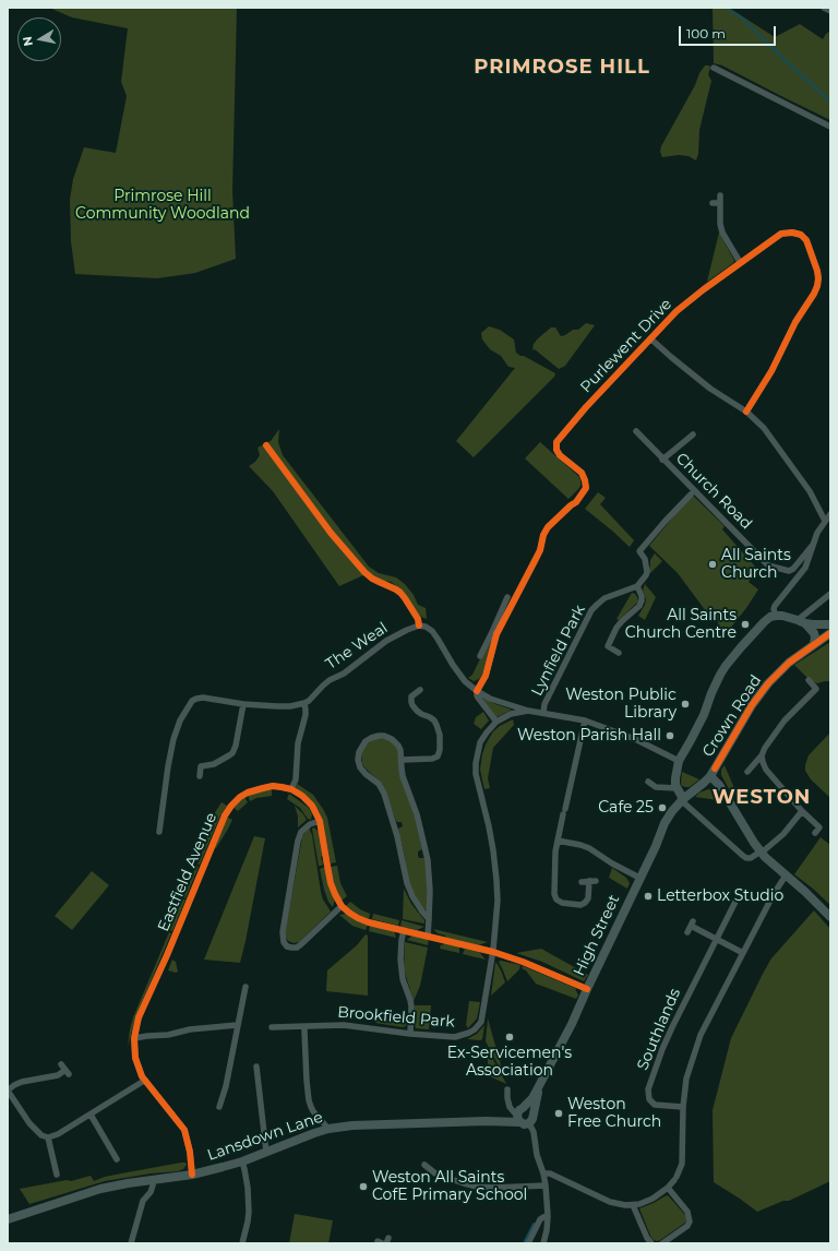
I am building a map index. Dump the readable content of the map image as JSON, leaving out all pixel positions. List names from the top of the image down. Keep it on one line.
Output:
{"streets":{"street":["Purlewent Drive","Church Road","The Weal","Lynfield Park","Crown Road","Eastfield Avenue","High Street","Brookfield Park","Southlands","Lansdown Lane"]},"crossings":[["Crown Road","High Street"],["Eastfield Avenue","Lansdown Lane"],["High Street","Lansdown Lane"]],"districts":["PRIMROSE HILL","WESTON"],"parks":["Primrose Hill Community Woodland"],"places":["All Saints Church","All Saints Church Centre","Weston Public Library","Weston Parish Hall","Cafe 25","Letterbox Studio","Ex-Servicemen's Association","Weston Free Church","Weston All Saints CofE Primary School"],"scale_bar":"100 m","north":"left"}
